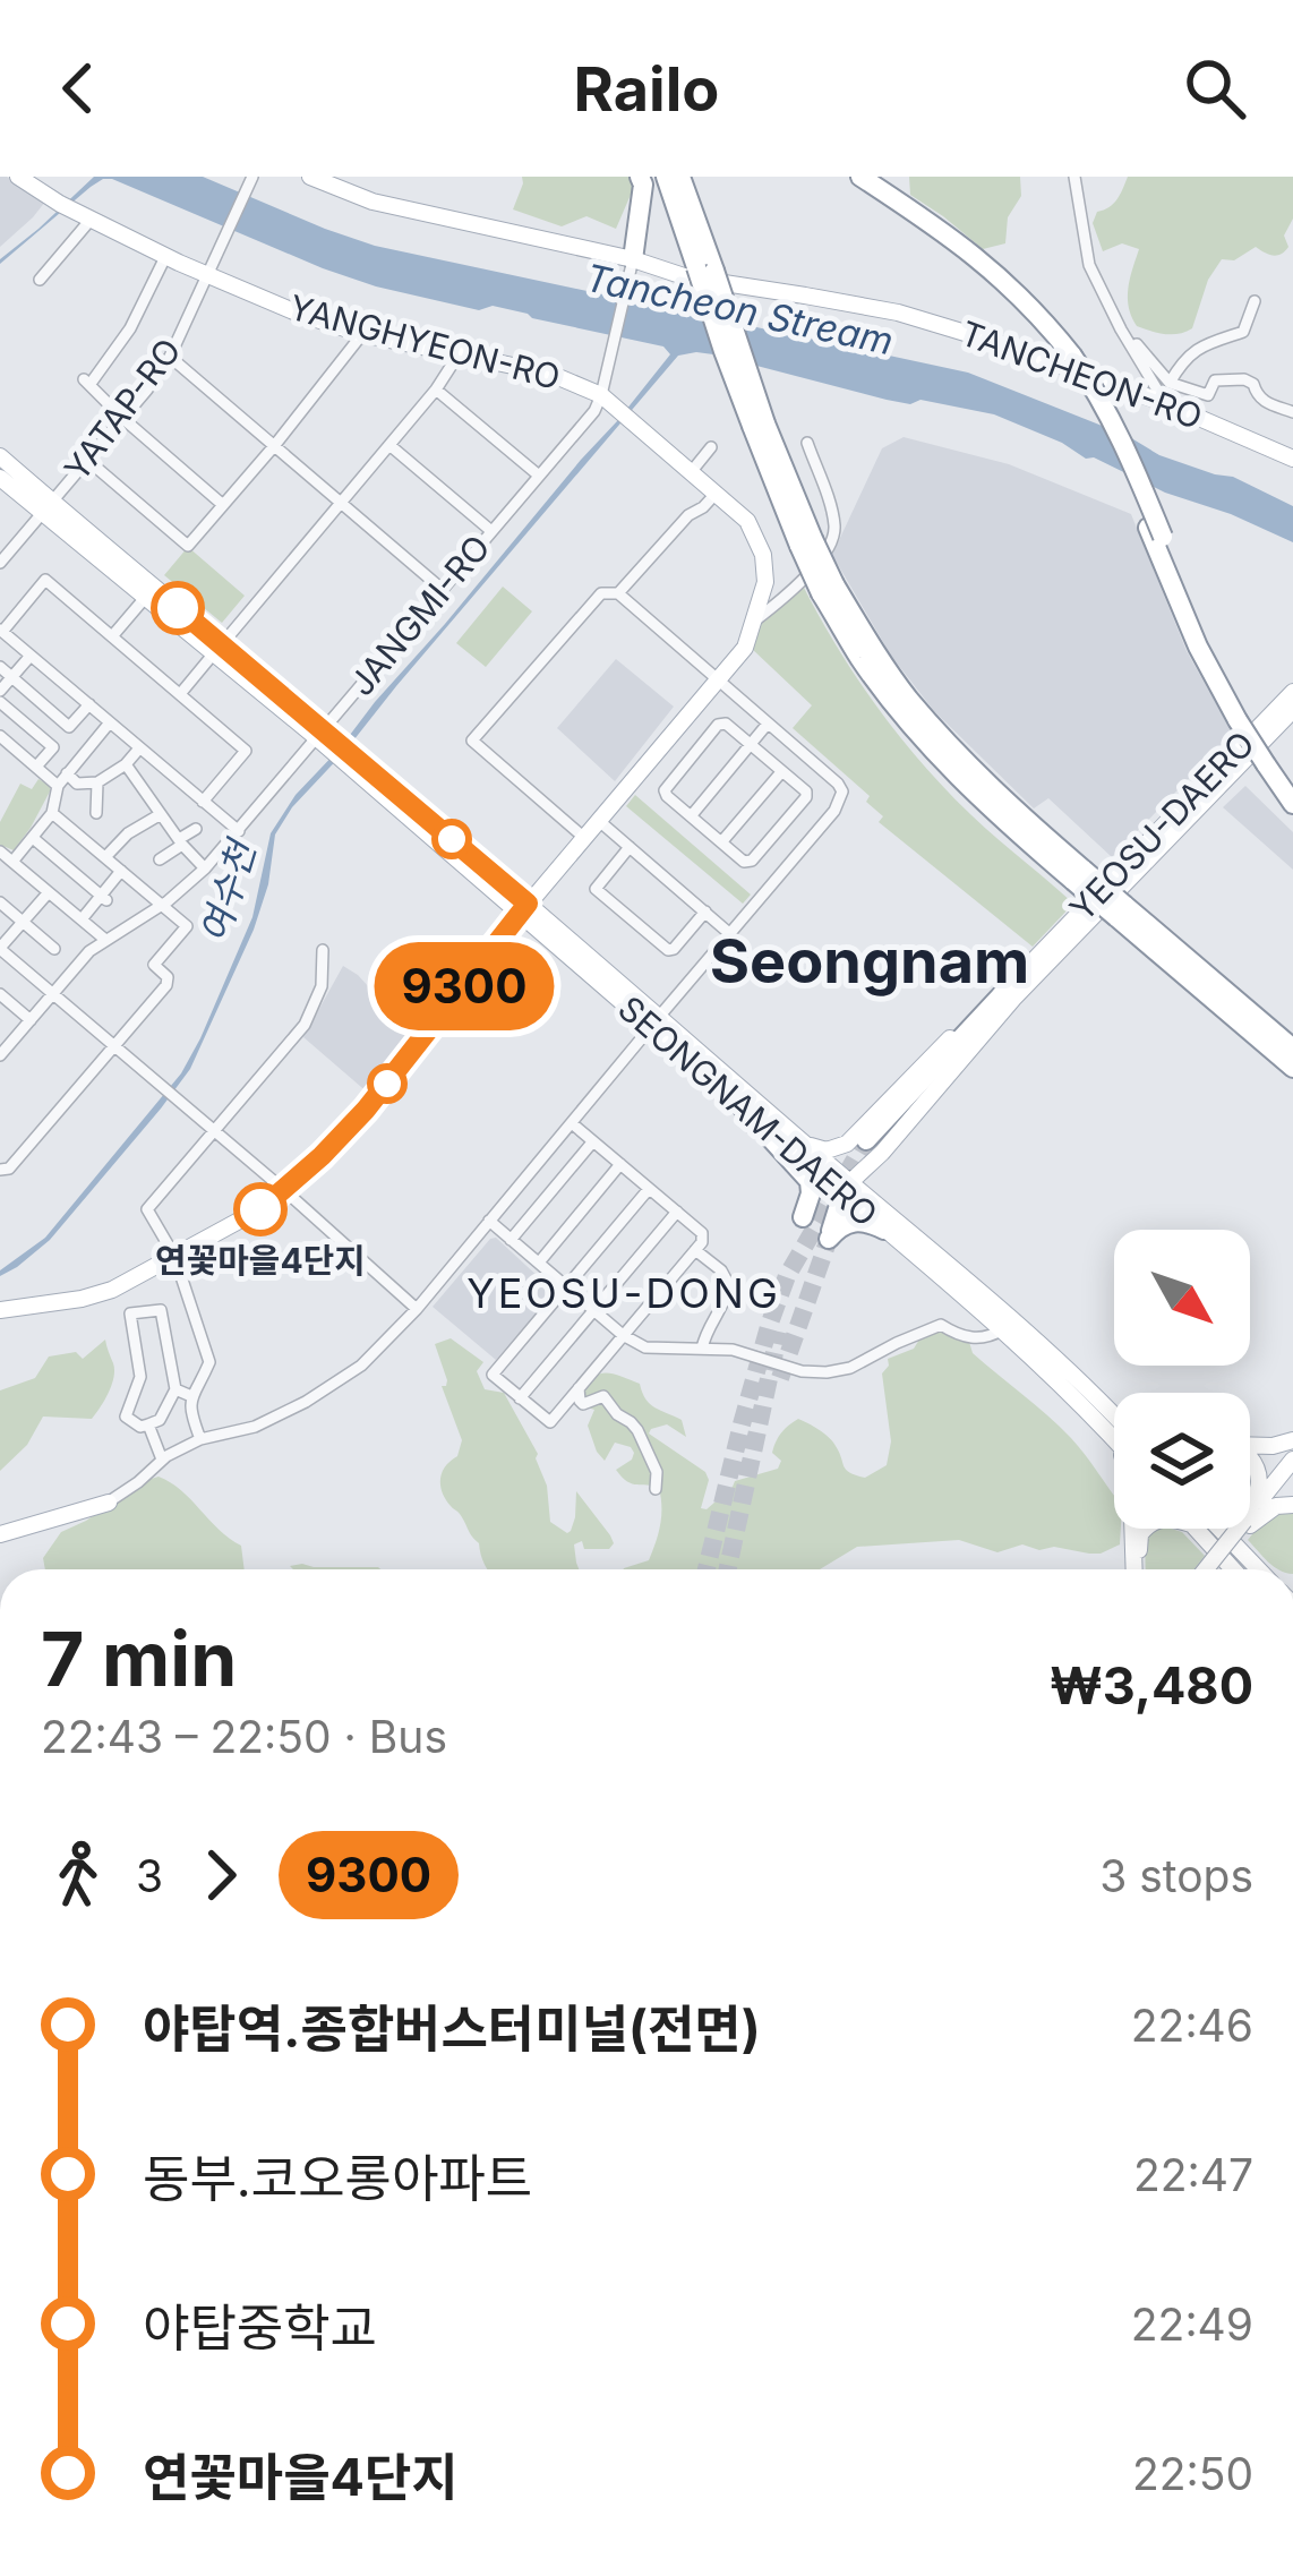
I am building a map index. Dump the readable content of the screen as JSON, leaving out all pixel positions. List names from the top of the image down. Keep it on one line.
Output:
{"streets":{"highway":["YEOSU-DAERO"],"main road":["YANGHYEON-RO","TANCHEON-RO","SEONGNAM-DAERO"],"street":["YATAP-RO","JANGMI-RO"]},"crossings":[["YANGHYEON-RO","YATAP-RO"],["YANGHYEON-RO","JANGMI-RO"],["JANGMI-RO","SEONGNAM-DAERO"]],"districts":["Seongnam","YEOSU-DONG"],"water":["Tancheon Stream","여수천"],"places":["연꽃마을4단지"],"lines":["bus line 9300"],"north":"bottom right","page":{"header":"Railo","on_map":"9300","heading":["7 min","22:43 – 22:50 · Bus","₩3,480"],"legs":["3","9300","3 stops"],"list":[{"name":"야탑역.종합버스터미널(전면)","value":"22:46"},{"name":"동부.코오롱아파트","value":"22:47"},{"name":"야탑중학교","value":"22:49"},{"name":"연꽃마을4단지","value":"22:50"}]}}
